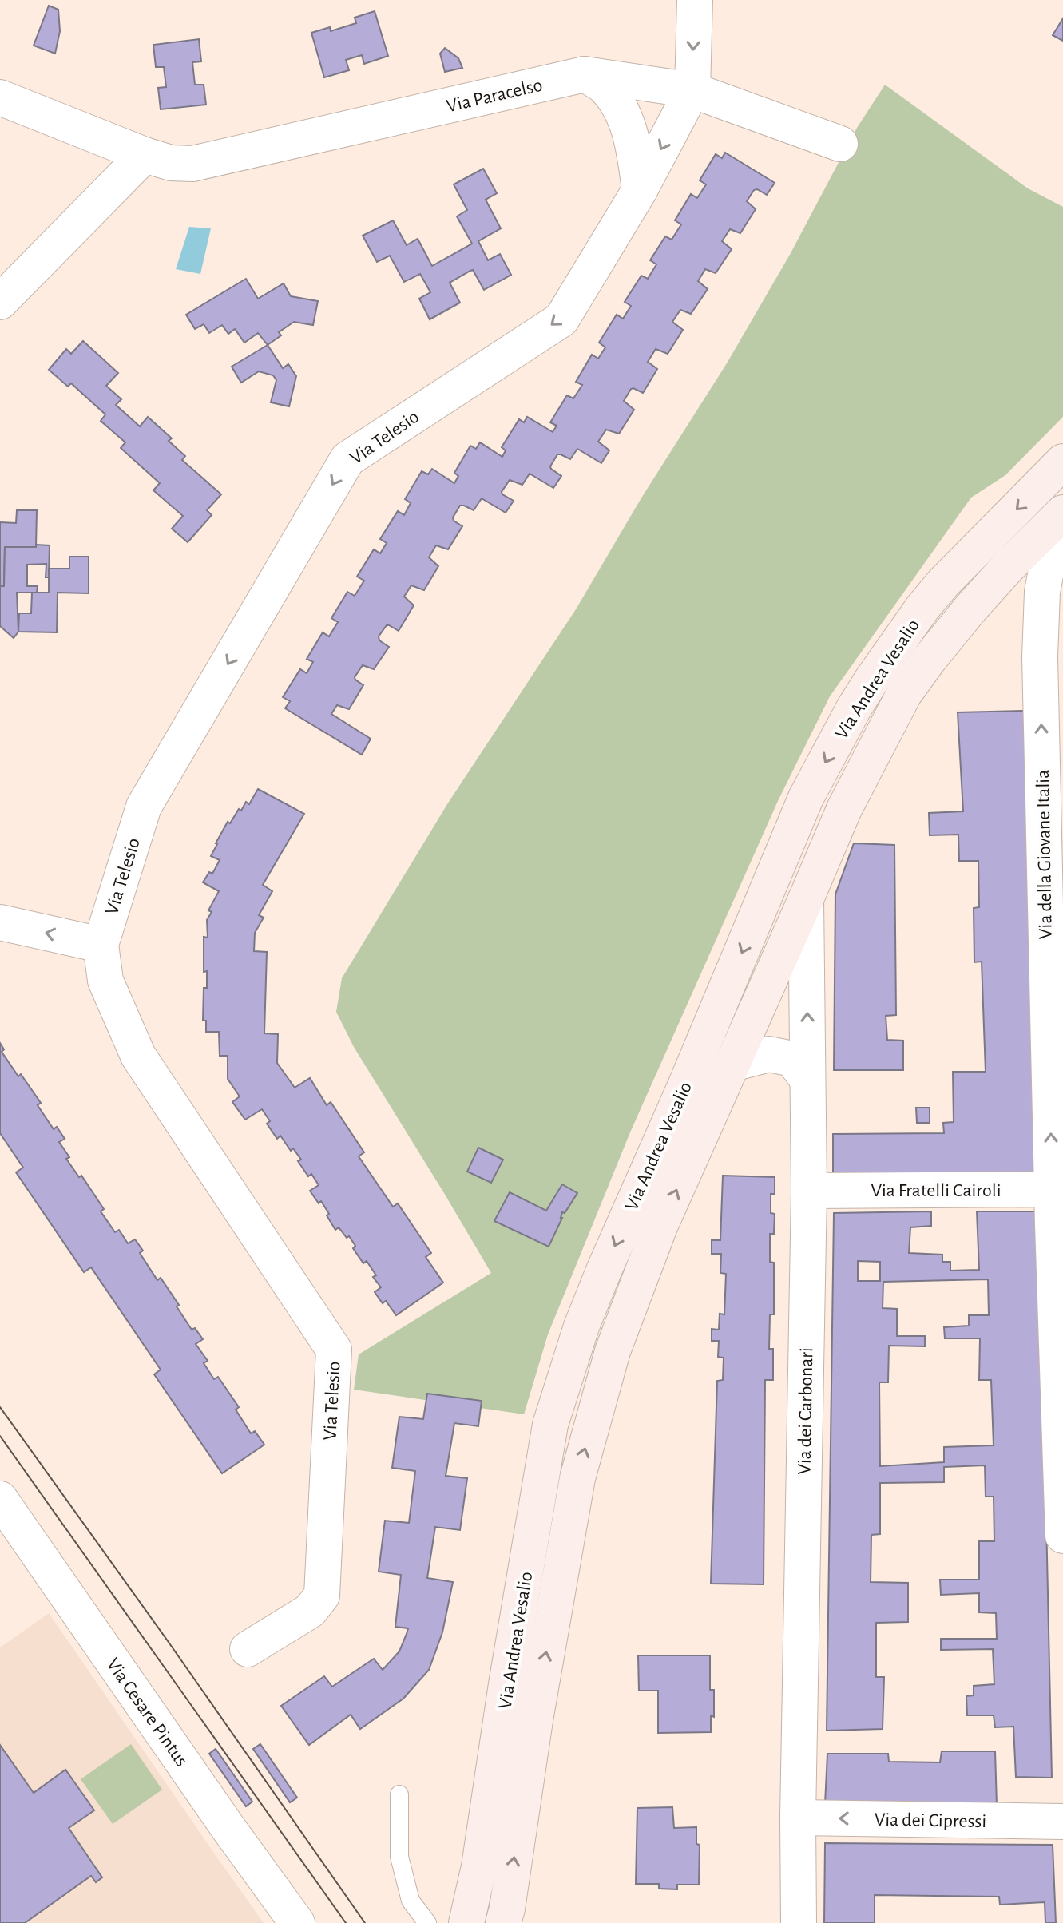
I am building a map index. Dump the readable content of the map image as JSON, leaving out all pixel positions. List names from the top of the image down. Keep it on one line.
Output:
{"streets":{"main road":["Via Andrea Vesalio"],"street":["Via Paracelso","Via Telesio","Via della Giovane Italia","Via Fratelli Cairoli","Via dei Carbonari","Via Cesare Pintus","Via dei Cipressi"]},"crossings":[["Via Paracelso","Via Telesio"],["Via Andrea Vesalio","Via della Giovane Italia"],["Via Andrea Vesalio","Via dei Carbonari"],["Via della Giovane Italia","Via Fratelli Cairoli"],["Via Fratelli Cairoli","Via dei Carbonari"],["Via dei Carbonari","Via dei Cipressi"]],"one_way":["Via Telesio","Via della Giovane Italia","Via dei Cipressi"]}
